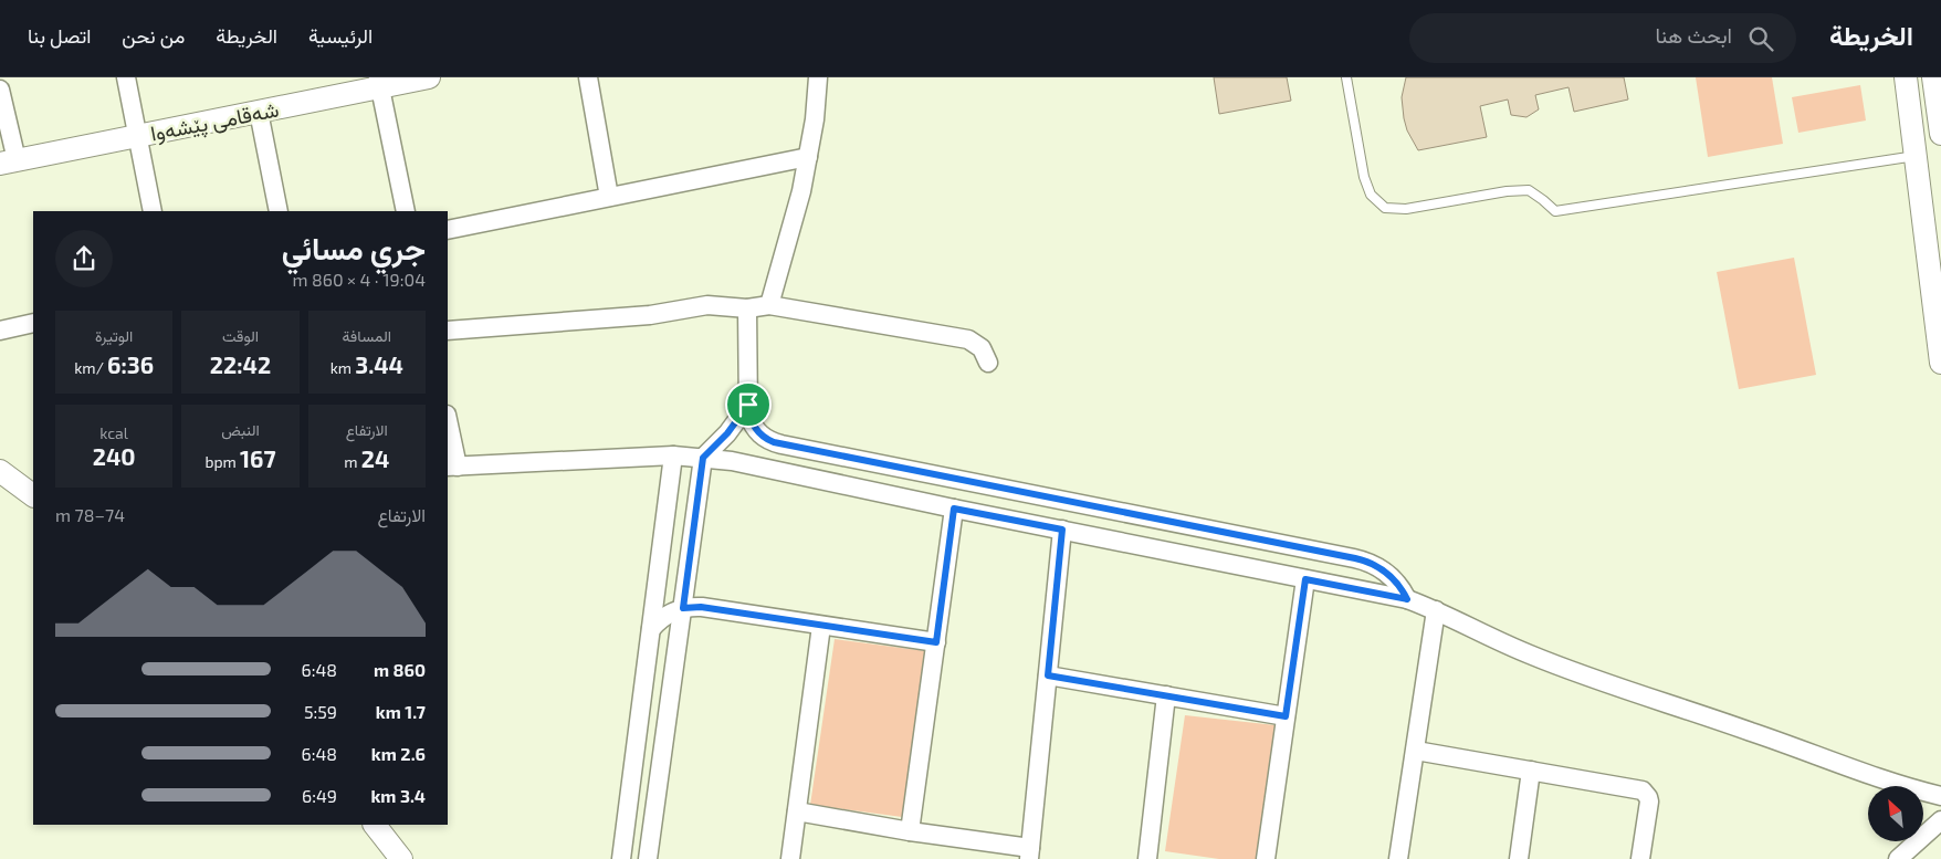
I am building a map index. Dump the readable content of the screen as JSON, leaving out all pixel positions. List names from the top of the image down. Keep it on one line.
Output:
{"streets":{"street":["شەقامی پێشەوا"]},"north":"top left","page":{"header":"الخريطة","search":"ابحث هنا","nav":["الرئيسية","الخريطة","من نحن","اتصل بنا"],"heading":["جري مسائي","19:04 · 4 × 860 m"],"stats":[["المسافة","3.44 km"],["الوقت","22:42"],["الوتيرة","6:36 /km"],["الارتفاع","24 m"],["النبض","167 bpm"],["kcal","240"]],"chart":["الارتفاع","74–78 m"],"list":[{"name":"860 m","note":"6:48"},{"name":"1.7 km","note":"5:59"},{"name":"2.6 km","note":"6:48"},{"name":"3.4 km","note":"6:49"}]}}
